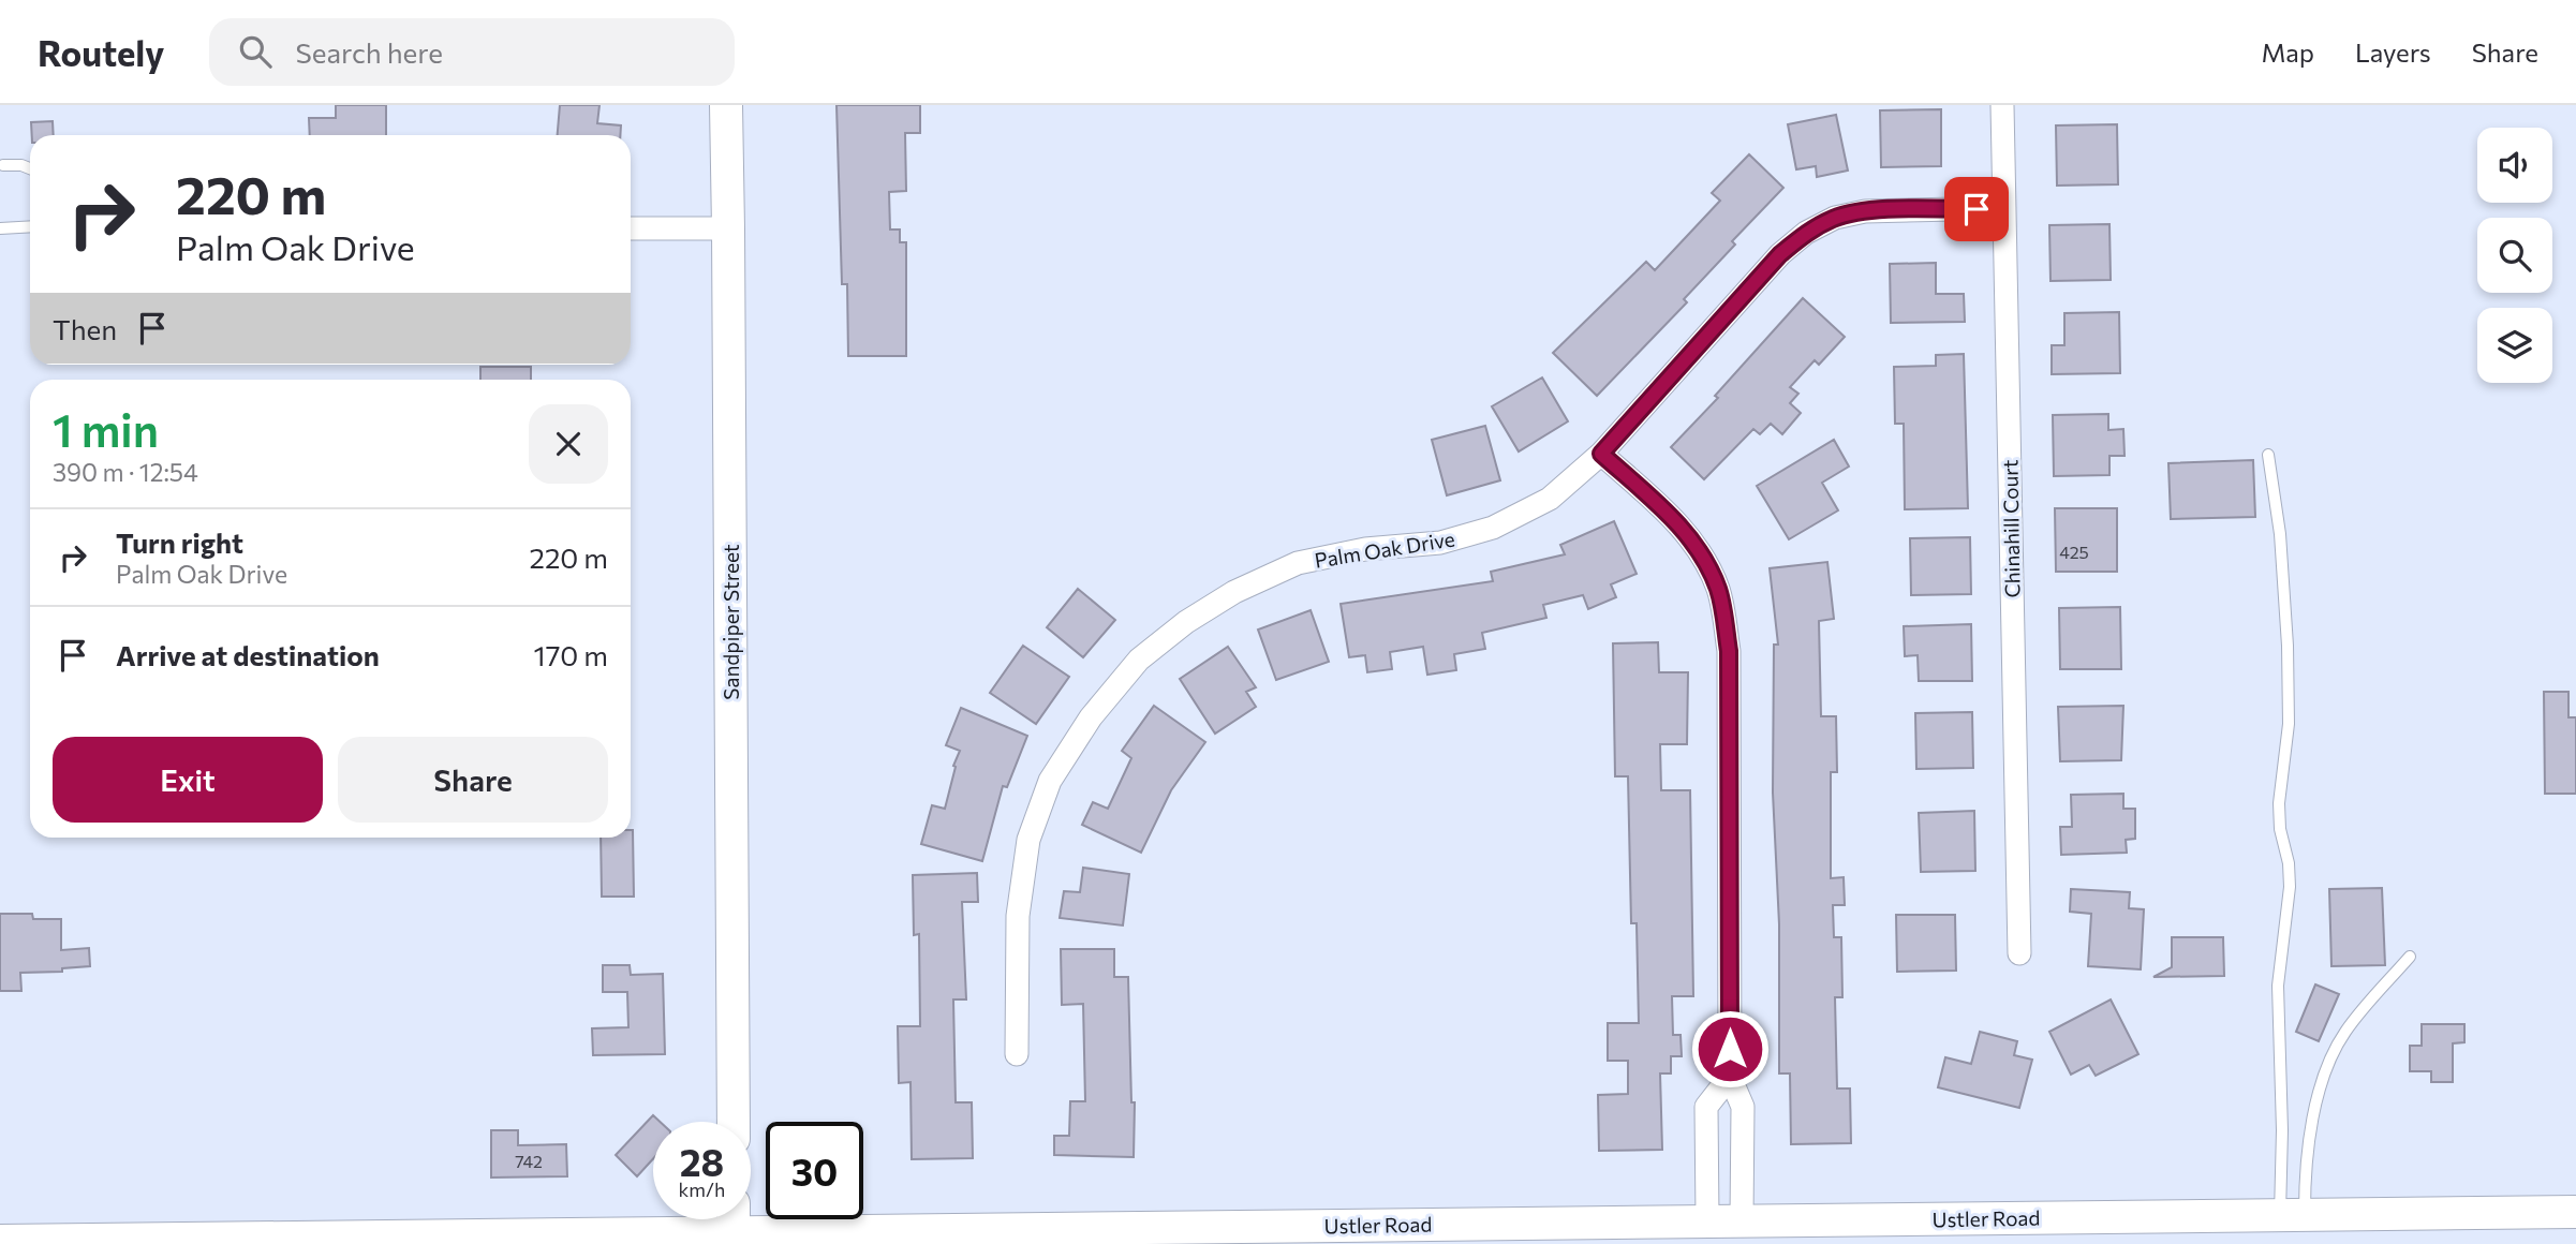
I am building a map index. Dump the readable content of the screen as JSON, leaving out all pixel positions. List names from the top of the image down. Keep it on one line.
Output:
{"streets":{"street":["Chinahill Court","Palm Oak Drive","Sandpiper Street","Ustler Road"]},"crossings":[["Chinahill Court","Palm Oak Drive"]],"house_numbers":["425","742"],"page":{"header":"Routely","search":"Search here","nav":["Map","Layers","Share"],"turn":["220 m","Palm Oak Drive"],"then":"Then","heading":["1 min","390 m · 12:54"],"list":[{"name":"Turn right","note":"Palm Oak Drive","value":"220 m"},{"name":"Arrive at destination","value":"170 m"}],"buttons":["Exit","Share"],"speed":"28 km/h","limit":"30"}}
